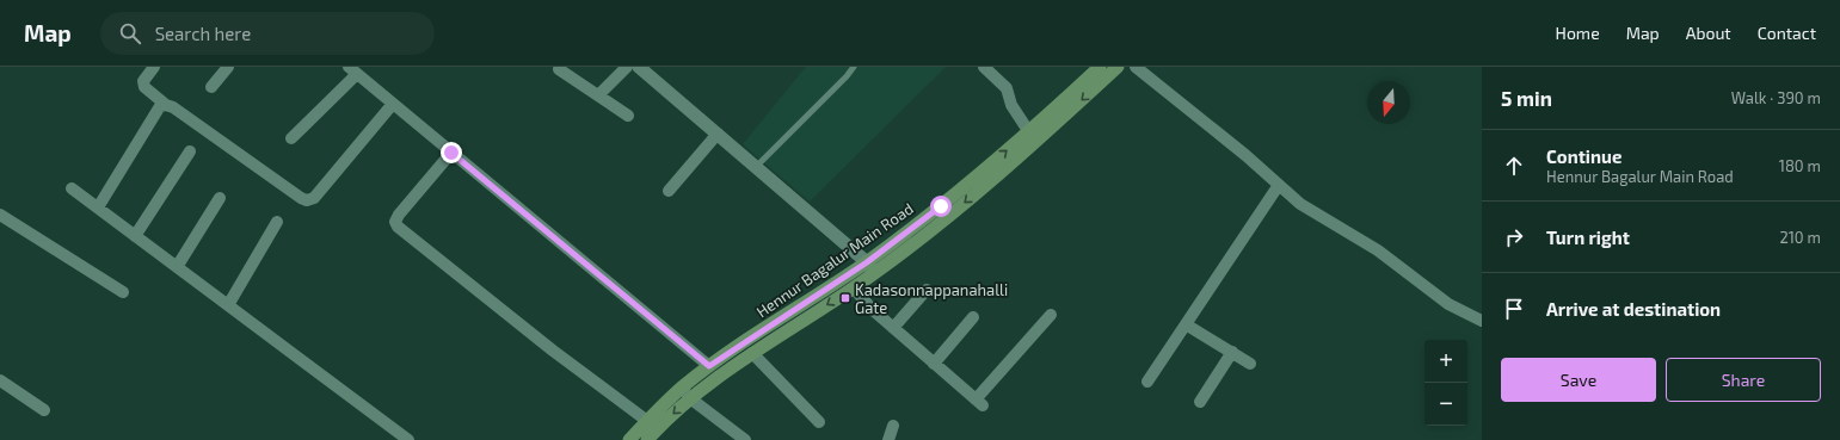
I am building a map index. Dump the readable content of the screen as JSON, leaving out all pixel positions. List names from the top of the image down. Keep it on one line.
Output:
{"streets":{"main road":["Hennur Bagalur Main Road"]},"places":{"transit":["Kadasonnappanahalli Gate"]},"north":"bottom","page":{"header":"Map","search":"Search here","nav":["Home","Map","About","Contact"],"heading":["5 min","Walk · 390 m"],"list":[["Continue","Hennur Bagalur Main Road","180 m"],["Turn right","210 m"],"Arrive at destination"],"map_buttons":["+","−"],"buttons":["Save","Share"]}}
